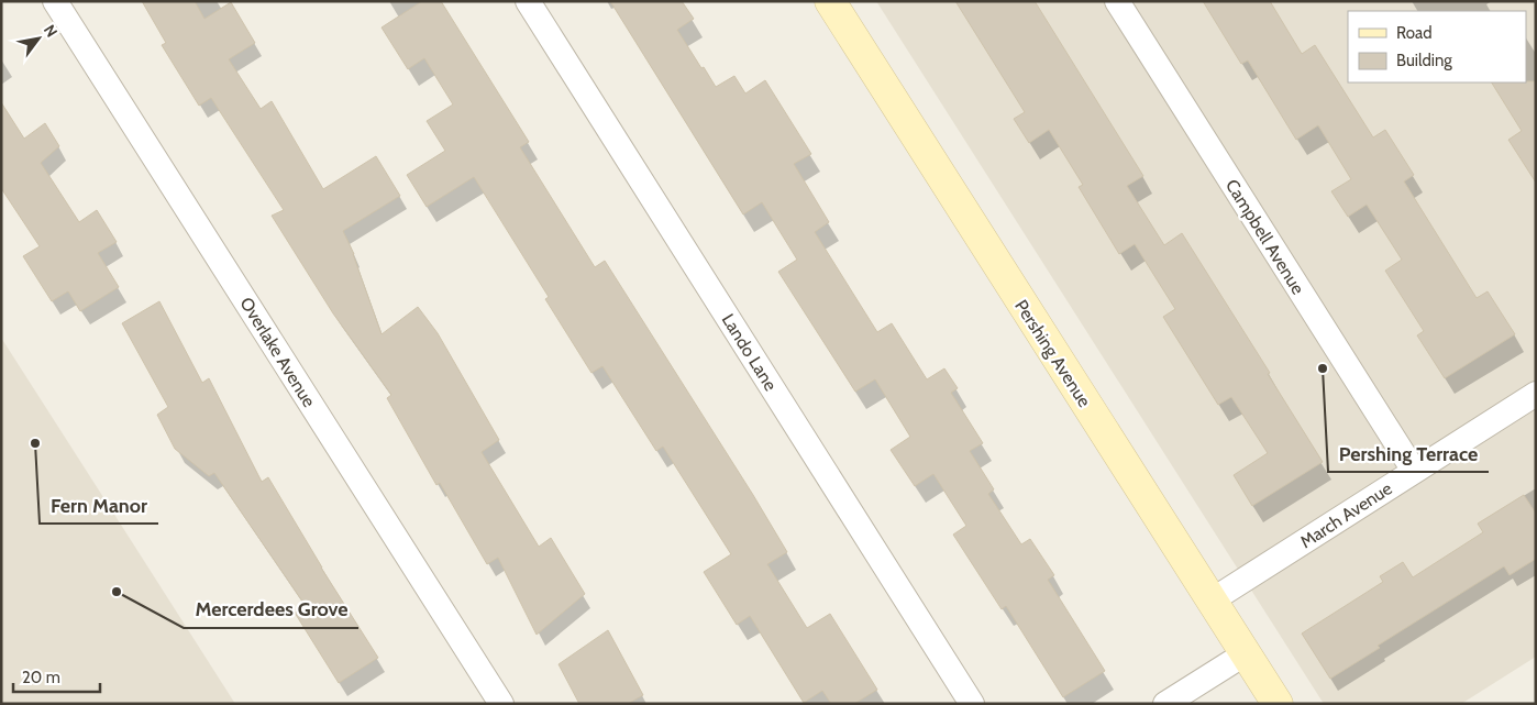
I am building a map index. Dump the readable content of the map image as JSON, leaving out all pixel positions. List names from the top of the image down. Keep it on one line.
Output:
{"streets":{"street":["Campbell Avenue","Overlake Avenue","Lando Lane","Pershing Avenue","March Avenue"]},"crossings":[["Campbell Avenue","March Avenue"],["Pershing Avenue","March Avenue"]],"places":["Pershing Terrace","Fern Manor","Mercerdees Grove"],"legend":["Road","Building"],"scale_bar":"20 m","north":"top right"}
